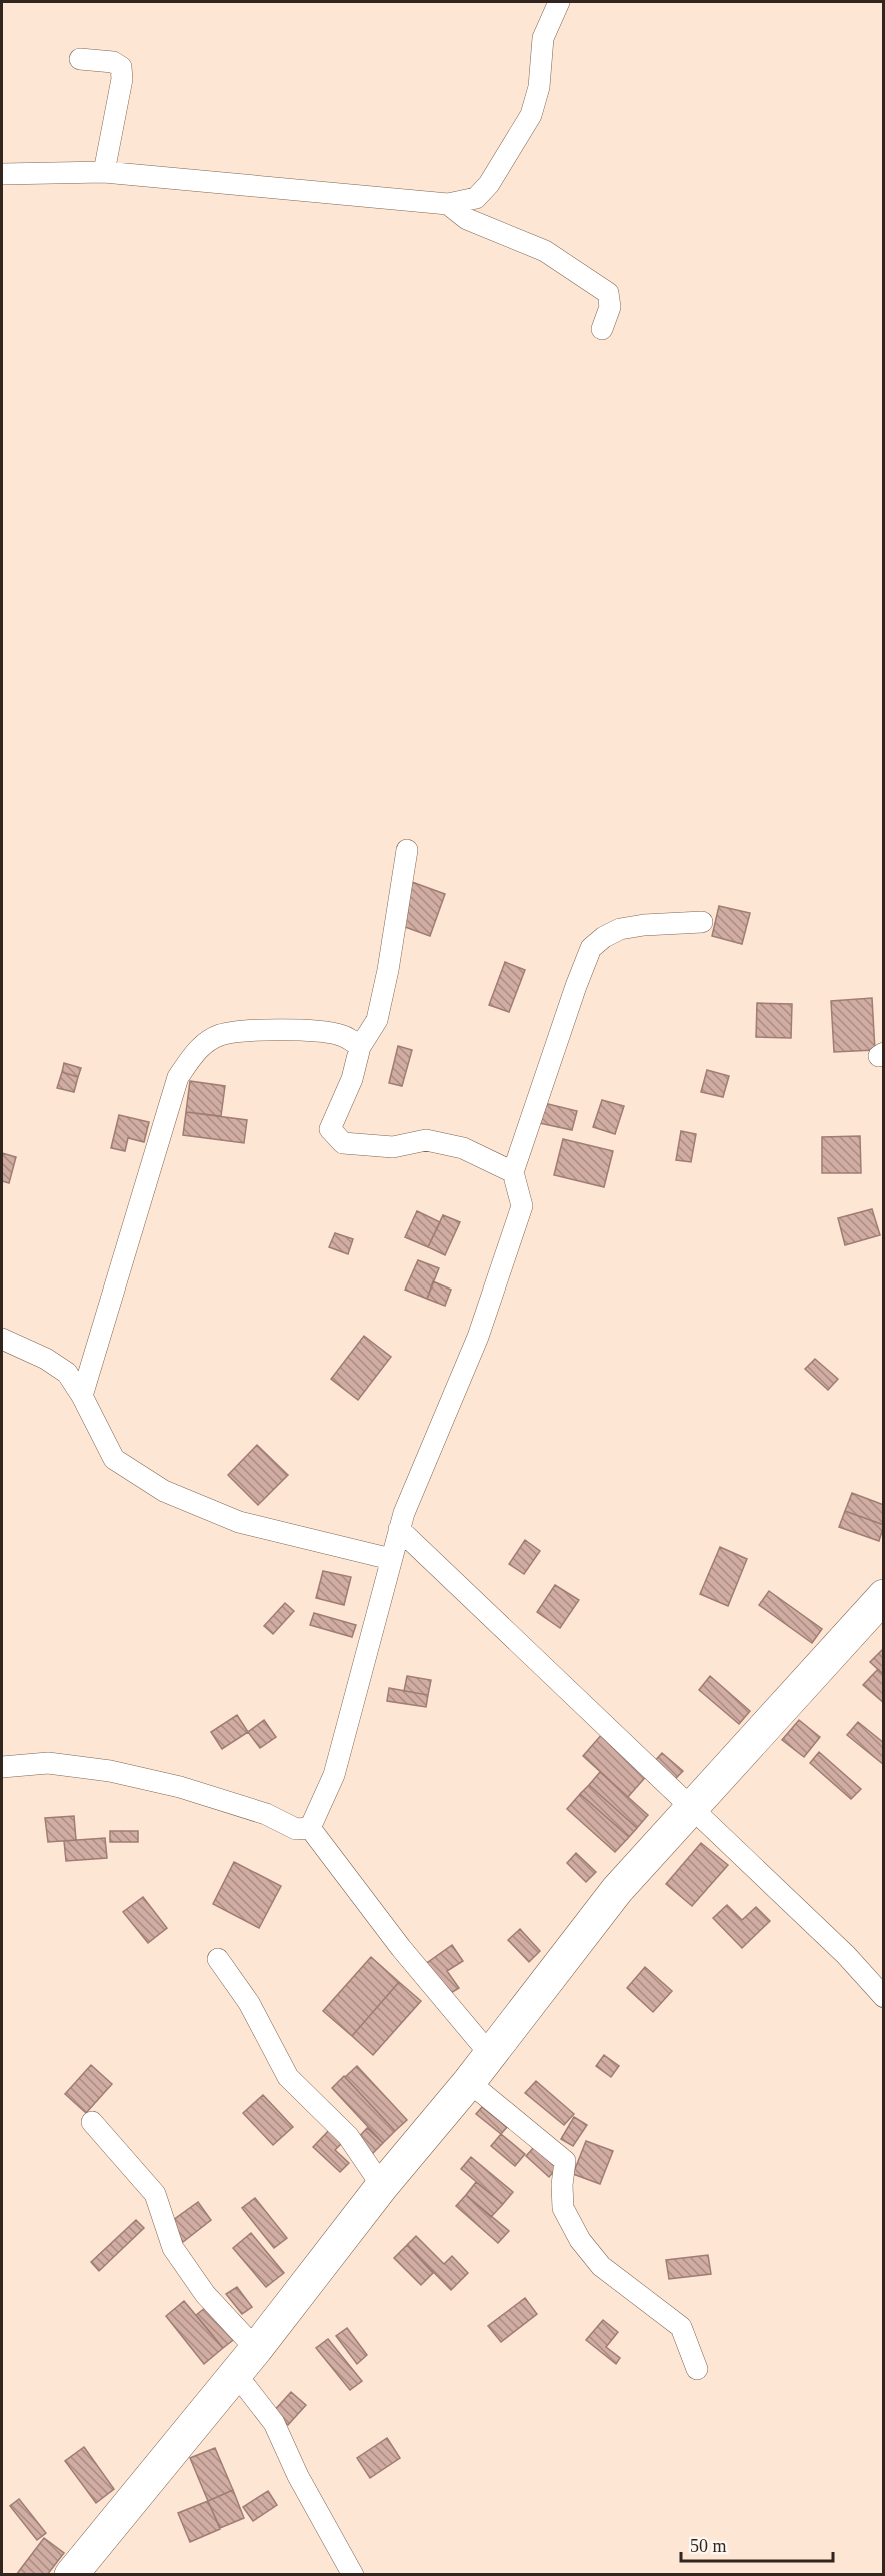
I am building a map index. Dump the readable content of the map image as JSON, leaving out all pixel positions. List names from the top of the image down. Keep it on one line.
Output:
{"scale_bar":"50 m"}
